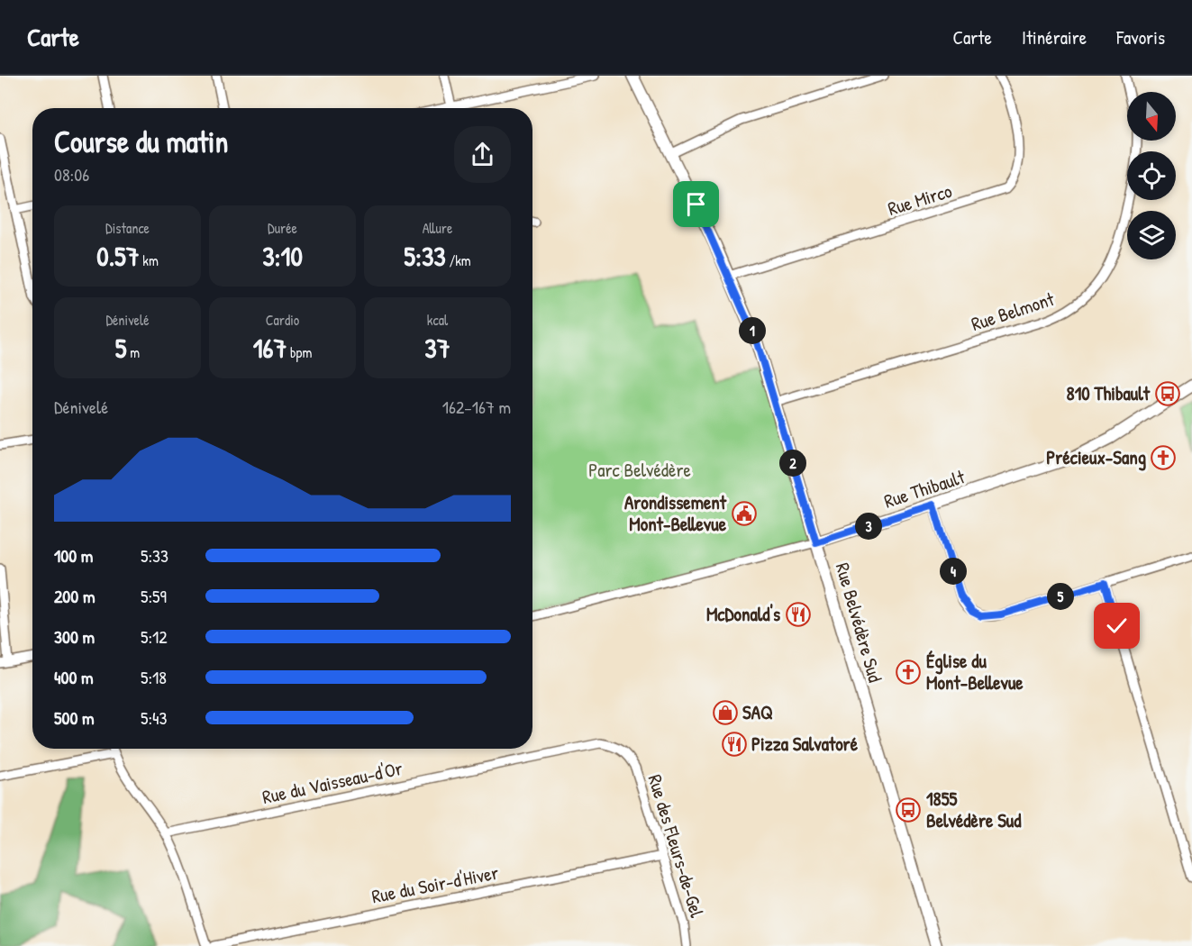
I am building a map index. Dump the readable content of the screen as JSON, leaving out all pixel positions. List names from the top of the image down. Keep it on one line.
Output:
{"streets":{"street":["Rue Mirco","Rue Belmont","Rue Thibault","Rue Belvédère Sud","Rue du Vaisseau-d'Or","Rue des Fleurs-de-Gel","Rue du Soir-d'Hiver"]},"crossings":[["Rue Mirco","Rue Belvédère Sud"],["Rue Belmont","Rue Belvédère Sud"],["Rue Thibault","Rue Belvédère Sud"],["Rue du Vaisseau-d'Or","Rue des Fleurs-de-Gel"],["Rue des Fleurs-de-Gel","Rue du Soir-d'Hiver"]],"parks":["Parc Belvédère"],"places":{"bus stop":["810 Thibault","1855 Belvédère Sud"],"church":["Précieux-Sang","Église du Mont-Bellevue"],"public building":["Arondissement Mont-Bellevue"],"restaurant":["McDonald's","Pizza Salvatoré"],"shop":["SAQ"]},"north":"bottom","page":{"header":"Carte","nav":["Carte","Itinéraire","Favoris"],"heading":["Course du matin","08:06"],"stats":[["Distance","0.57 km"],["Durée","3:10"],["Allure","5:33 /km"],["Dénivelé","5 m"],["Cardio","167 bpm"],["kcal","37"]],"pins":["1","2","3","4","5"],"chart":["Dénivelé","162–167 m"],"list":[{"name":"100 m","note":"5:33"},{"name":"200 m","note":"5:59"},{"name":"300 m","note":"5:12"},{"name":"400 m","note":"5:18"},{"name":"500 m","note":"5:43"}]}}
